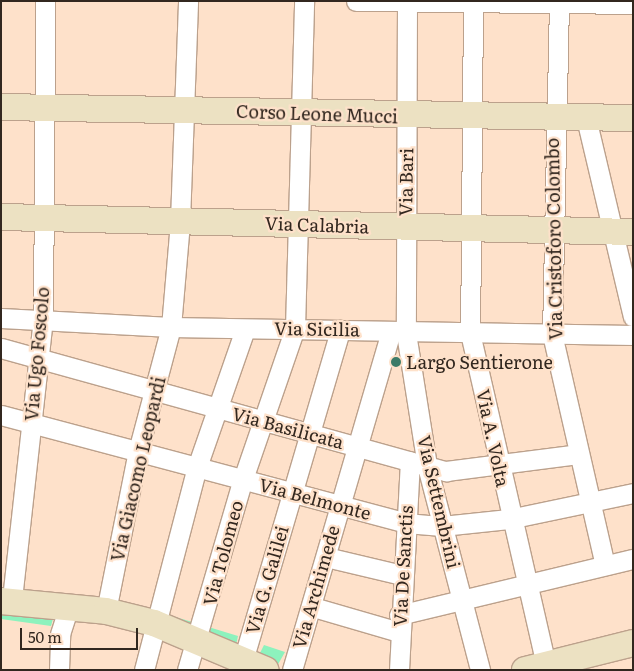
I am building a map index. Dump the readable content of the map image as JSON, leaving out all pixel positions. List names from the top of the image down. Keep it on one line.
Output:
{"streets":{"street":["Corso Leone Mucci","Via Bari","Via Calabria","Via Cristoforo Colombo","Via Sicilia","Via Ugo Foscolo","Via Basilicata","Via A. Volta","Via Giacomo Leopardi","Via Belmonte","Via Settembrini","Via Tolomeo","Via De Sanctis","Via G. Galilei","Via Archimede"]},"crossings":[["Corso Leone Mucci","Via Bari"],["Corso Leone Mucci","Via Cristoforo Colombo"],["Corso Leone Mucci","Via Ugo Foscolo"],["Corso Leone Mucci","Via A. Volta"],["Corso Leone Mucci","Via Giacomo Leopardi"],["Corso Leone Mucci","Via Tolomeo"],["Via Bari","Via Calabria"],["Via Bari","Via Sicilia"],["Via Bari","Via Settembrini"],["Via Bari","Via Archimede"],["Via Calabria","Via Cristoforo Colombo"],["Via Calabria","Via Ugo Foscolo"],["Via Calabria","Via A. Volta"],["Via Calabria","Via Giacomo Leopardi"],["Via Calabria","Via Tolomeo"],["Via Cristoforo Colombo","Via Sicilia"],["Via Cristoforo Colombo","Via Basilicata"],["Via Cristoforo Colombo","Via Belmonte"],["Via Sicilia","Via Ugo Foscolo"],["Via Sicilia","Via A. Volta"],["Via Sicilia","Via Giacomo Leopardi"],["Via Sicilia","Via Settembrini"],["Via Sicilia","Via Tolomeo"],["Via Sicilia","Via G. Galilei"],["Via Sicilia","Via Archimede"],["Via Ugo Foscolo","Via Basilicata"],["Via Ugo Foscolo","Via Belmonte"],["Via Basilicata","Via A. Volta"],["Via Basilicata","Via Giacomo Leopardi"],["Via Basilicata","Via Settembrini"],["Via Basilicata","Via Tolomeo"],["Via Basilicata","Via De Sanctis"],["Via Basilicata","Via G. Galilei"],["Via Basilicata","Via Archimede"],["Via A. Volta","Via Belmonte"],["Via Giacomo Leopardi","Via Belmonte"],["Via Belmonte","Via Settembrini"],["Via Belmonte","Via Tolomeo"],["Via Belmonte","Via De Sanctis"],["Via Belmonte","Via G. Galilei"],["Via Belmonte","Via Archimede"],["Via Settembrini","Via De Sanctis"],["Via Settembrini","Via Archimede"]],"places":["Largo Sentierone"],"scale_bar":"50 m"}
